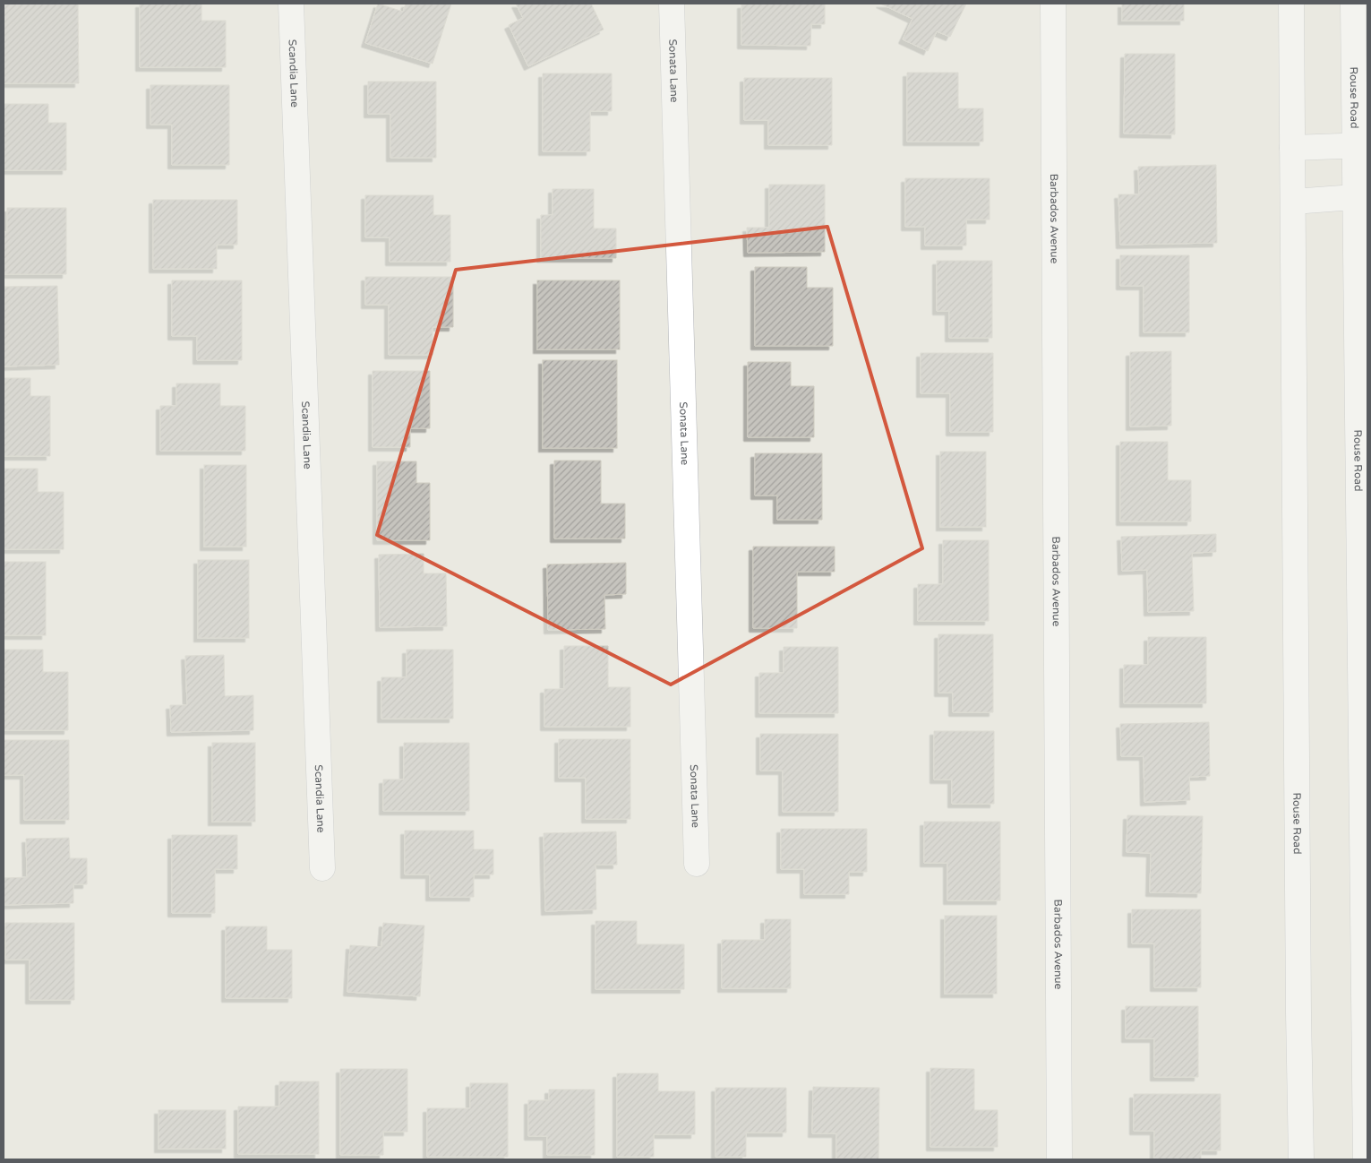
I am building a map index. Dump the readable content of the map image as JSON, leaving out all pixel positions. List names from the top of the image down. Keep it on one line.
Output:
{"streets":{"street":["Sonata Lane","Scandia Lane","Rouse Road","Barbados Avenue"]}}
